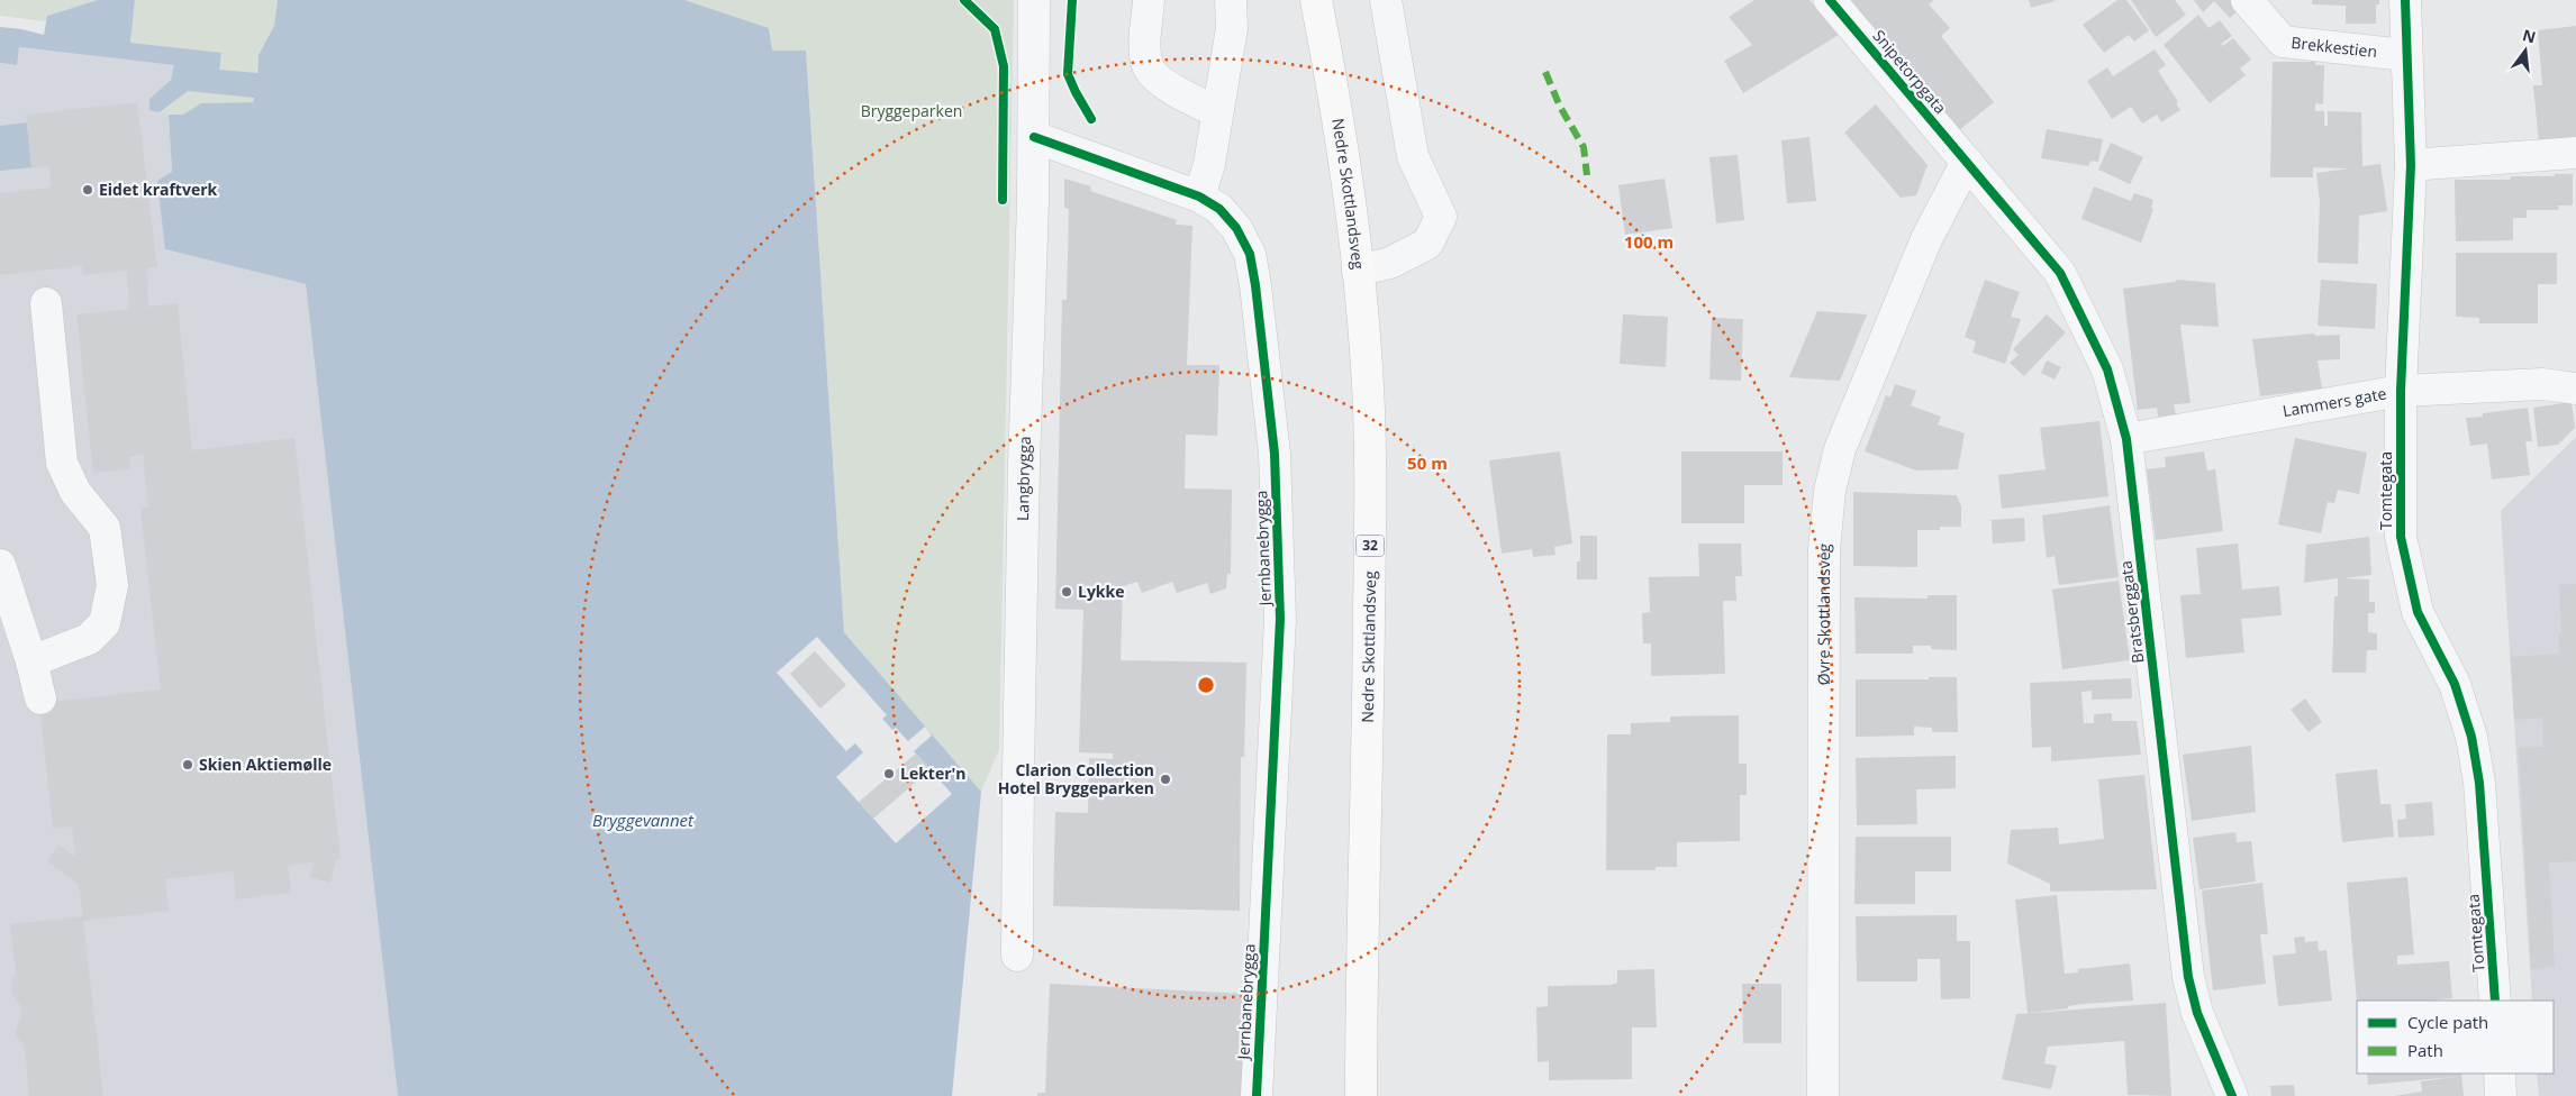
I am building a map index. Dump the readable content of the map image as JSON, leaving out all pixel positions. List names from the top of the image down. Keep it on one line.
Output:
{"streets":{"main road":["Nedre Skottlandsveg","32"],"street":["Brekkestien","Snipetorpgata","Lammers gate","Langbrygga","Tomtegata","Jernbanebrygga","Bratsberggata","Øvre Skottlandsveg"]},"crossings":[["Brekkestien","Tomtegata"],["Snipetorpgata","Bratsberggata"],["Snipetorpgata","Øvre Skottlandsveg"],["Lammers gate","Tomtegata"],["Lammers gate","Bratsberggata"],["Langbrygga","Jernbanebrygga"],["Bratsberggata","Øvre Skottlandsveg"]],"water":["Bryggevannet"],"parks":["Bryggeparken"],"places":["Eidet kraftverk","Lykke","Skien Aktiemølle","Lekter'n","Clarion Collection Hotel Bryggeparken"],"legend":["Cycle path","Path"],"north":"top","rings":["100 m","50 m"]}
